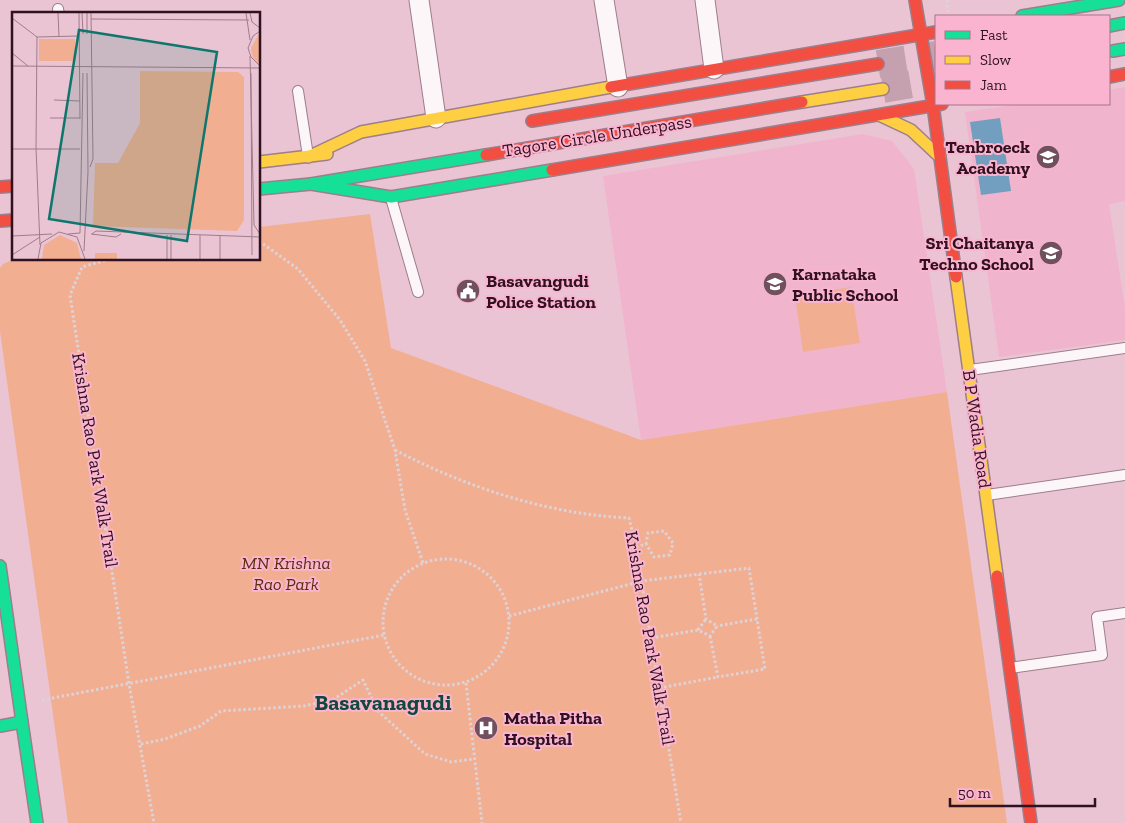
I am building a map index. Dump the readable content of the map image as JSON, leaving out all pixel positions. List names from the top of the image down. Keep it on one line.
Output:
{"streets":{"main road":["Tagore Circle Underpass","B P Wadia Road"],"path":["Krishna Rao Park Walk Trail"]},"districts":["Basavanagudi"],"parks":["MN Krishna Rao Park"],"places":{"school or university":["Tenbroeck Academy","Sri Chaitanya Techno School","Karnataka Public School"],"public building":["Basavangudi Police Station"],"hospital":["Matha Pitha Hospital"]},"legend":["Fast","Slow","Jam"],"scale_bar":"50 m"}
